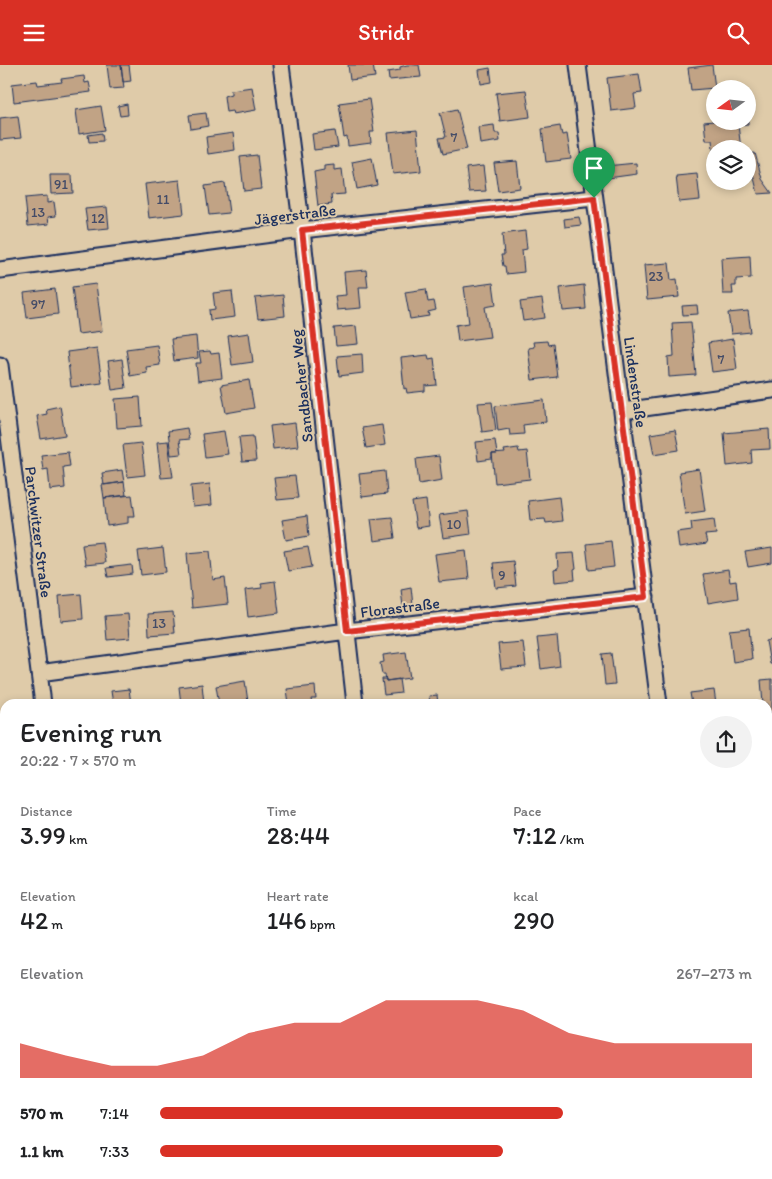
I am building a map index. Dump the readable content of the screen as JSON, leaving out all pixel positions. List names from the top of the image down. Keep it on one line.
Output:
{"streets":{"street":["Jägerstraße","Lindenstraße","Sandbacher Weg","Parchwitzer Straße","Florastraße"]},"crossings":[["Jägerstraße","Lindenstraße"],["Jägerstraße","Sandbacher Weg"],["Lindenstraße","Florastraße"],["Sandbacher Weg","Florastraße"],["Parchwitzer Straße","Florastraße"]],"house_numbers":["7","91","11","13","12","23","97","7","10","9","13"],"north":"left","page":{"header":"Stridr","heading":["Evening run","20:22 · 7 × 570 m"],"stats":[["Distance","3.99 km"],["Time","28:44"],["Pace","7:12 /km"],["Elevation","42 m"],["Heart rate","146 bpm"],["kcal","290"]],"chart":["Elevation","267–273 m"],"list":[{"name":"570 m","note":"7:14"},{"name":"1.1 km","note":"7:33"}]}}
